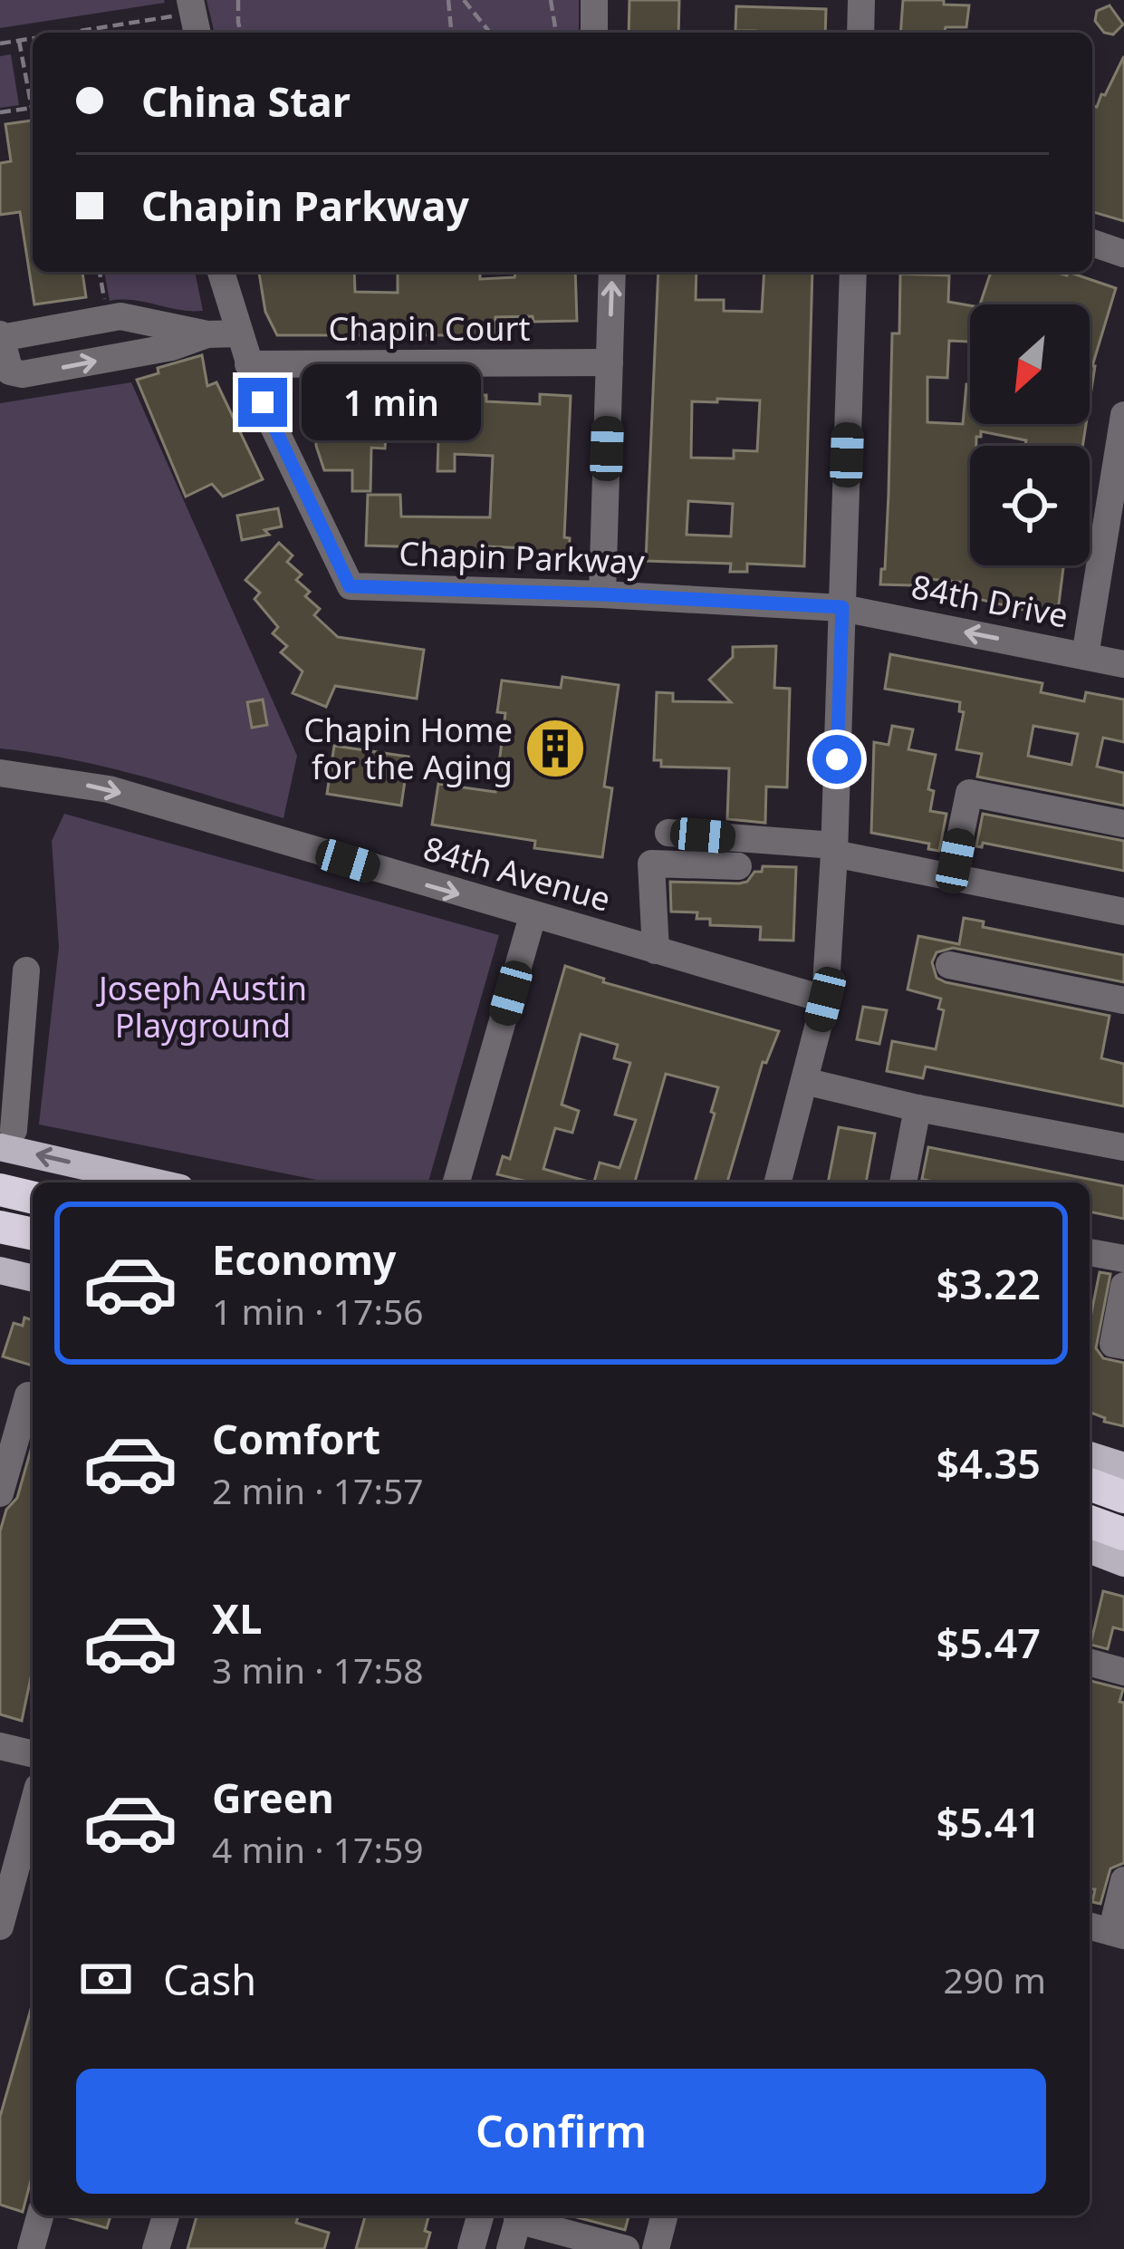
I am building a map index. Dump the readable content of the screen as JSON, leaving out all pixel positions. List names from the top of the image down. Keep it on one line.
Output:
{"streets":{"street":["Chapin Court","Chapin Parkway","84th Drive","84th Avenue"]},"crossings":[["Chapin Court","Chapin Parkway"],["Chapin Parkway","84th Drive"]],"one_way":["84th Avenue"],"parks":["Joseph Austin Playground"],"places":{"building":["Chapin Home for the Aging"]},"north":"bottom left","page":{"banner":["China Star","Chapin Parkway"],"bubble":"1 min","list":[{"name":"Economy","note":"1 min · 17:56","value":"$3.22"},{"name":"Comfort","note":"2 min · 17:57","value":"$4.35"},{"name":"XL","note":"3 min · 17:58","value":"$5.47"},{"name":"Green","note":"4 min · 17:59","value":"$5.41"}],"pay":["Cash","290 m"],"buttons":"Confirm"}}
